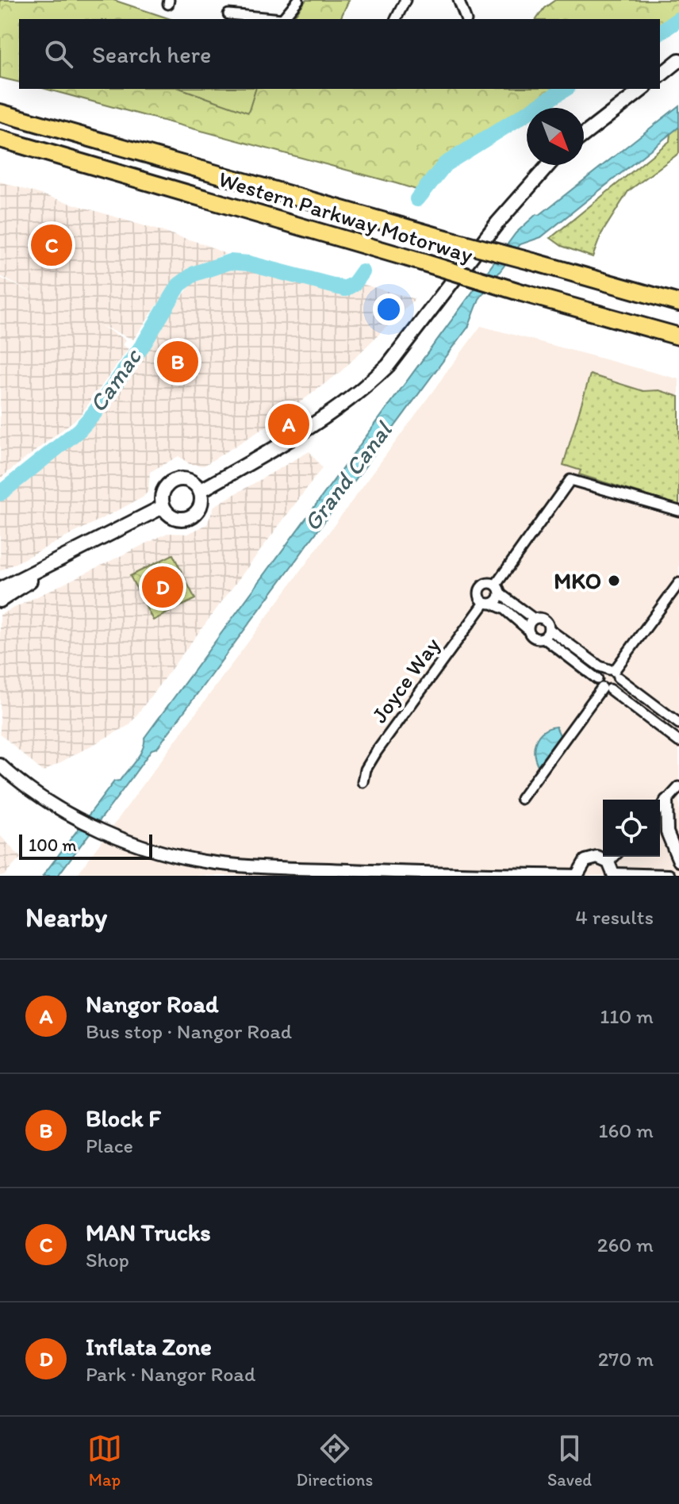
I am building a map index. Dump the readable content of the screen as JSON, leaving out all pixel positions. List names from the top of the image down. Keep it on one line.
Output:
{"streets":{"highway":["Western Parkway Motorway"],"street":["Joyce Way"]},"water":["Camac","Grand Canal"],"places":["MKO"],"scale_bar":"100 m","north":"bottom right","page":{"search":"Search here","pins":["C","B","A","D"],"scale":"100 m","heading":["Nearby","4 results"],"list":[{"mark":"A","name":"Nangor Road","note":"Bus stop · Nangor Road","value":"110 m"},{"mark":"B","name":"Block F","note":"Place","value":"160 m"},{"mark":"C","name":"MAN Trucks","note":"Shop","value":"260 m"},{"mark":"D","name":"Inflata Zone","note":"Park · Nangor Road","value":"270 m"}],"nav":["Map","Directions","Saved"]}}
